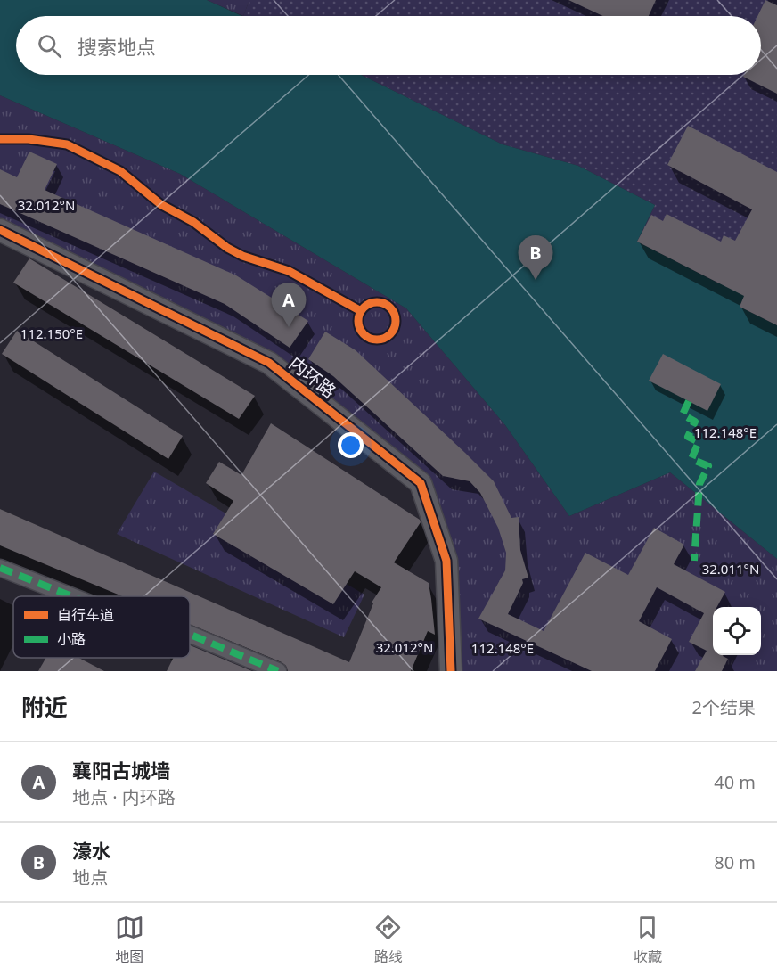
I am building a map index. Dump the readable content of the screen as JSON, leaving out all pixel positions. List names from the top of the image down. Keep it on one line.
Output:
{"streets":{"street":["内环路"]},"legend":["自行车道","小路"],"page":{"search":"搜索地点","pins":["B","A"],"heading":["附近","2个结果"],"list":[{"mark":"A","name":"襄阳古城墙","note":"地点 · 内环路","value":"40 m"},{"mark":"B","name":"濠水","note":"地点","value":"80 m"}],"nav":["地图","路线","收藏"]},"coordinates":["32.012°N","112.150°E","112.148°E","32.011°N"]}
